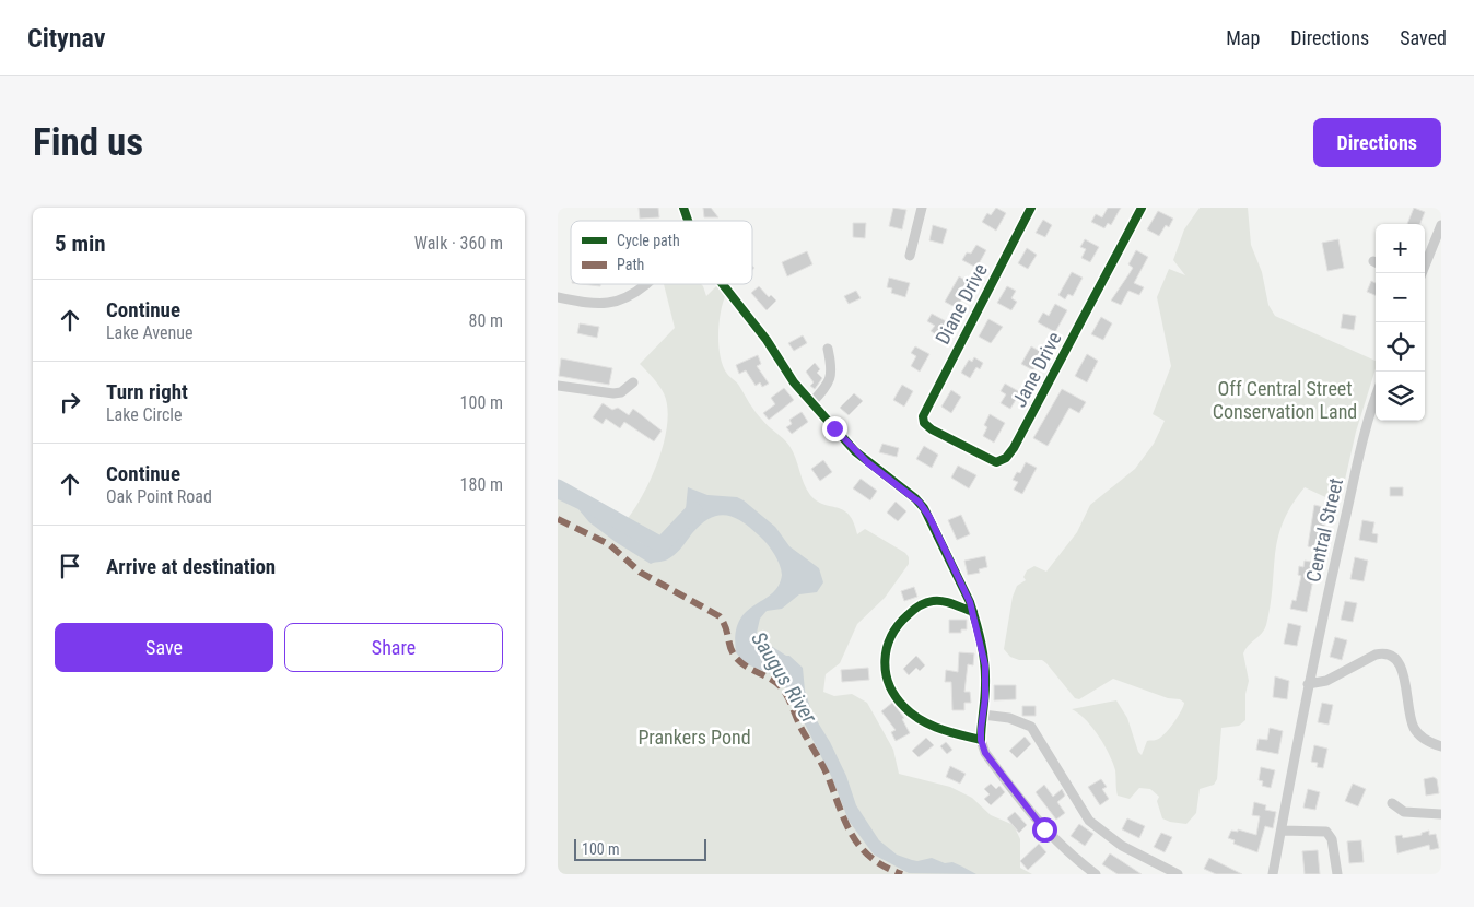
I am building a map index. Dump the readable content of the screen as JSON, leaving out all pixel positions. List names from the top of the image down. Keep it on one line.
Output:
{"streets":{"street":["Diane Drive","Jane Drive","Central Street"]},"crossings":[["Diane Drive","Jane Drive"]],"water":["Saugus River"],"parks":["Off Central Street Conservation Land","Prankers Pond"],"legend":["Cycle path","Path"],"scale_bar":"100 m","page":{"header":"Citynav","nav":["Map","Directions","Saved"],"buttons":["Directions",["Save","Share"]],"title":"Find us","heading":["5 min","Walk · 360 m"],"map_buttons":["+","−"],"list":[["Continue","Lake Avenue","80 m"],["Turn right","Lake Circle","100 m"],["Continue","Oak Point Road","180 m"],"Arrive at destination"],"scale":"100 m"}}
